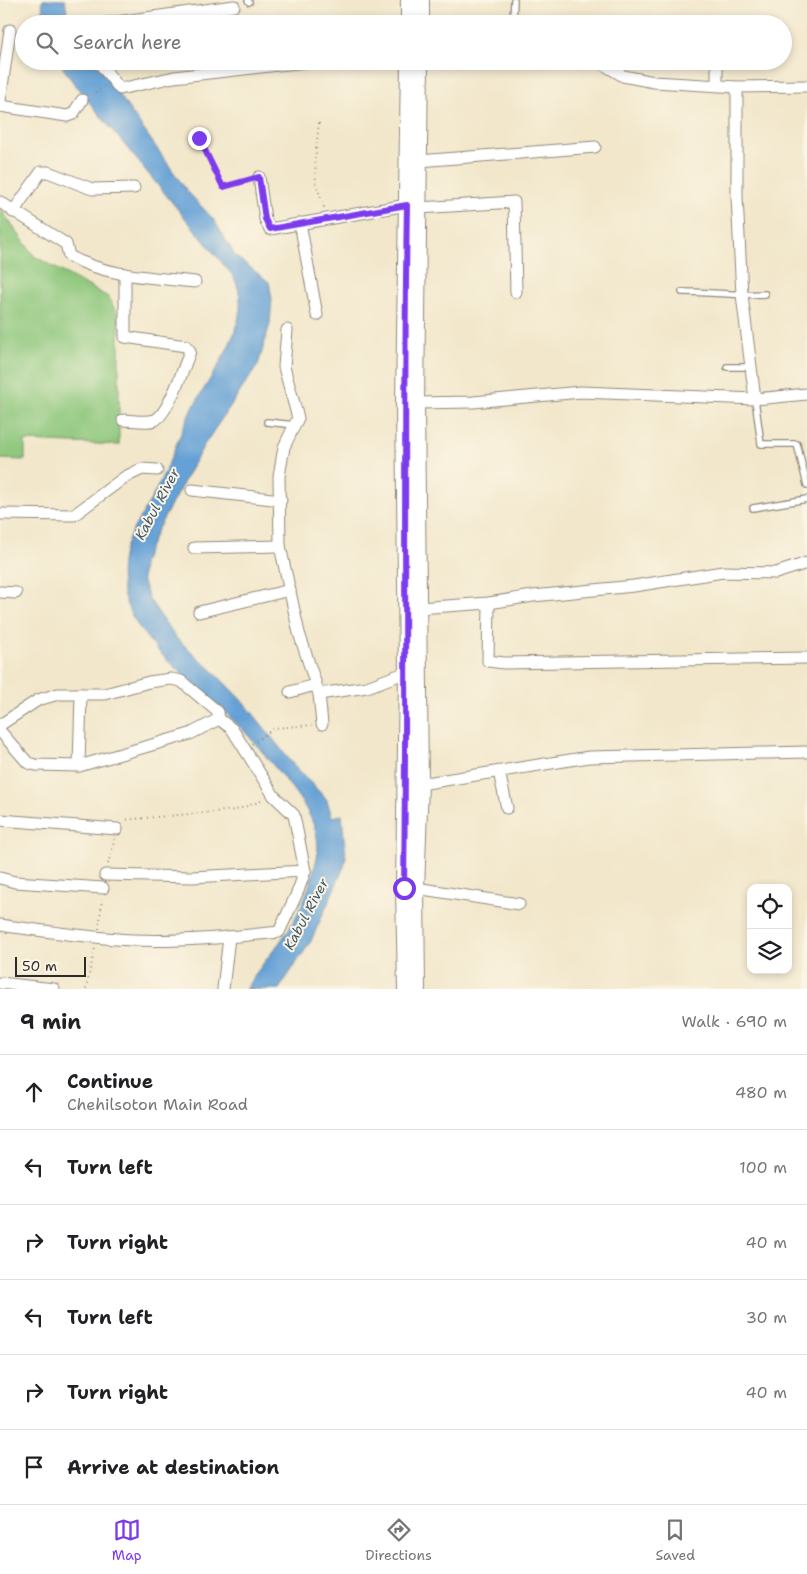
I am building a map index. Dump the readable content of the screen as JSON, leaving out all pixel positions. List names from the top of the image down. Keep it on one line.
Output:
{"water":["Kabul River"],"scale_bar":"50 m","page":{"search":"Search here","scale":"50 m","heading":["9 min","Walk · 690 m"],"list":[["Continue","Chehilsoton Main Road","480 m"],["Turn left","100 m"],["Turn right","40 m"],["Turn left","30 m"],["Turn right","40 m"],"Arrive at destination"],"nav":["Map","Directions","Saved"]}}
